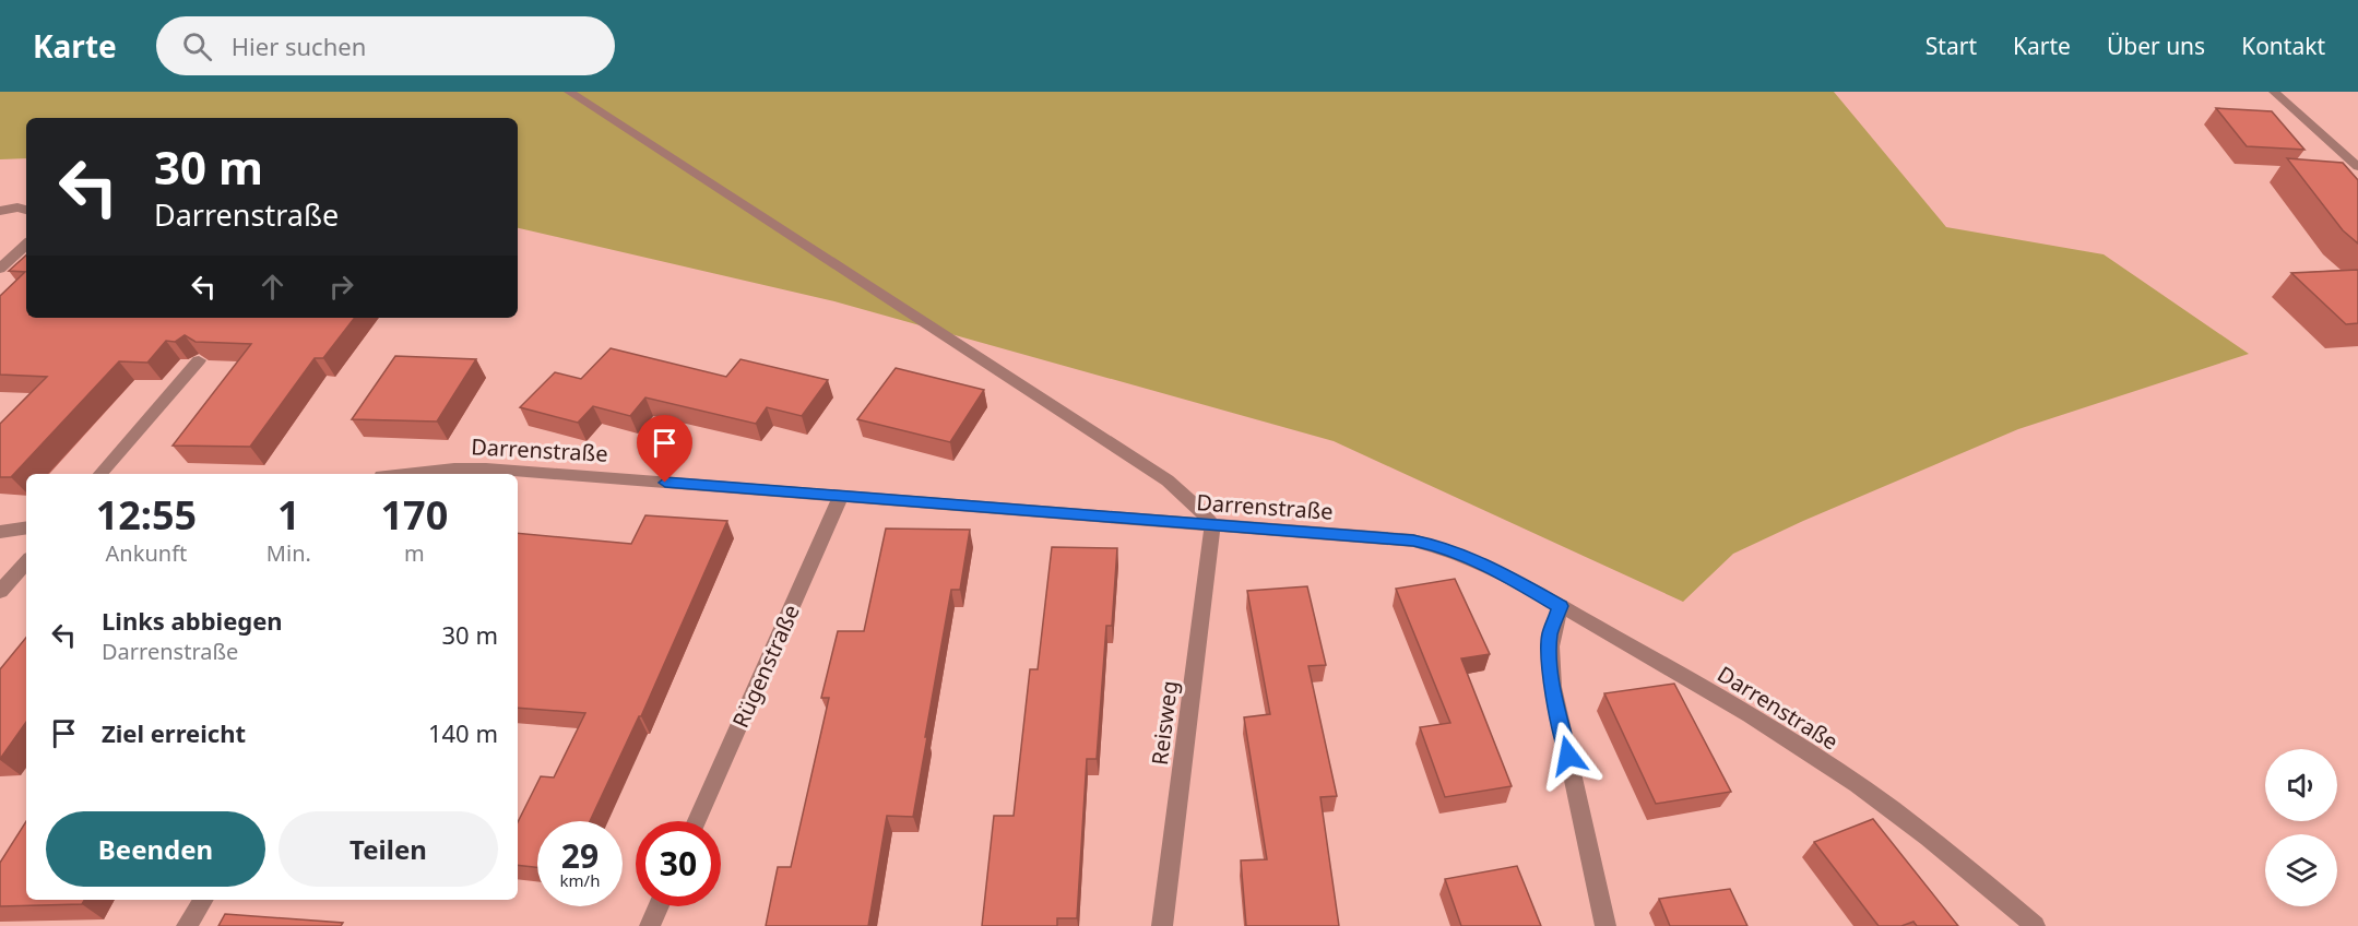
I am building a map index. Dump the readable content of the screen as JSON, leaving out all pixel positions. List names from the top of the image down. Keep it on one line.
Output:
{"streets":{"street":["Darrenstraße","Rügenstraße","Reisweg"]},"crossings":[["Darrenstraße","Rügenstraße"],["Darrenstraße","Reisweg"]],"page":{"header":"Karte","search":"Hier suchen","nav":["Start","Karte","Über uns","Kontakt"],"turn":["30 m","Darrenstraße"],"eta":["12:55","Ankunft","1","Min.","170","m"],"list":[{"name":"Links abbiegen","note":"Darrenstraße","value":"30 m"},{"name":"Ziel erreicht","value":"140 m"}],"buttons":["Beenden","Teilen"],"speed":"29 km/h","limit":"30"}}
